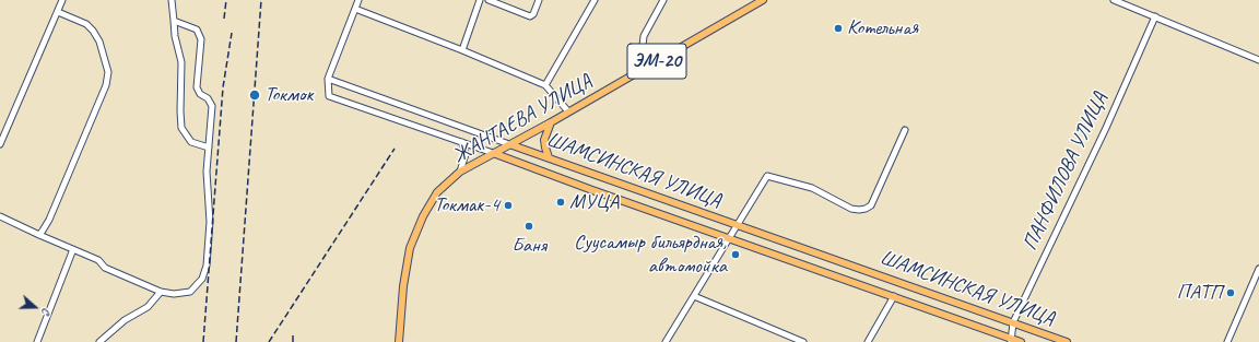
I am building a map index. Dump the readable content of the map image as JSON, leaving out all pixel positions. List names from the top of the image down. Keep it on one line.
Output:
{"streets":{"main road":["ЭМ-20","ЖАНТАЕВА УЛИЦА","ШАМСИНСКАЯ УЛИЦА"],"street":["ПАНФИЛОВА УЛИЦА"]},"crossings":[["ЖАНТАЕВА УЛИЦА","ШАМСИНСКАЯ УЛИЦА"],["ШАМСИНСКАЯ УЛИЦА","ПАНФИЛОВА УЛИЦА"]],"places":["Котельная","Токмок","МУЦА","Токмак-4","Баня","Суусамыр бильярдная, автомойка","ПАТП"],"north":"right"}
